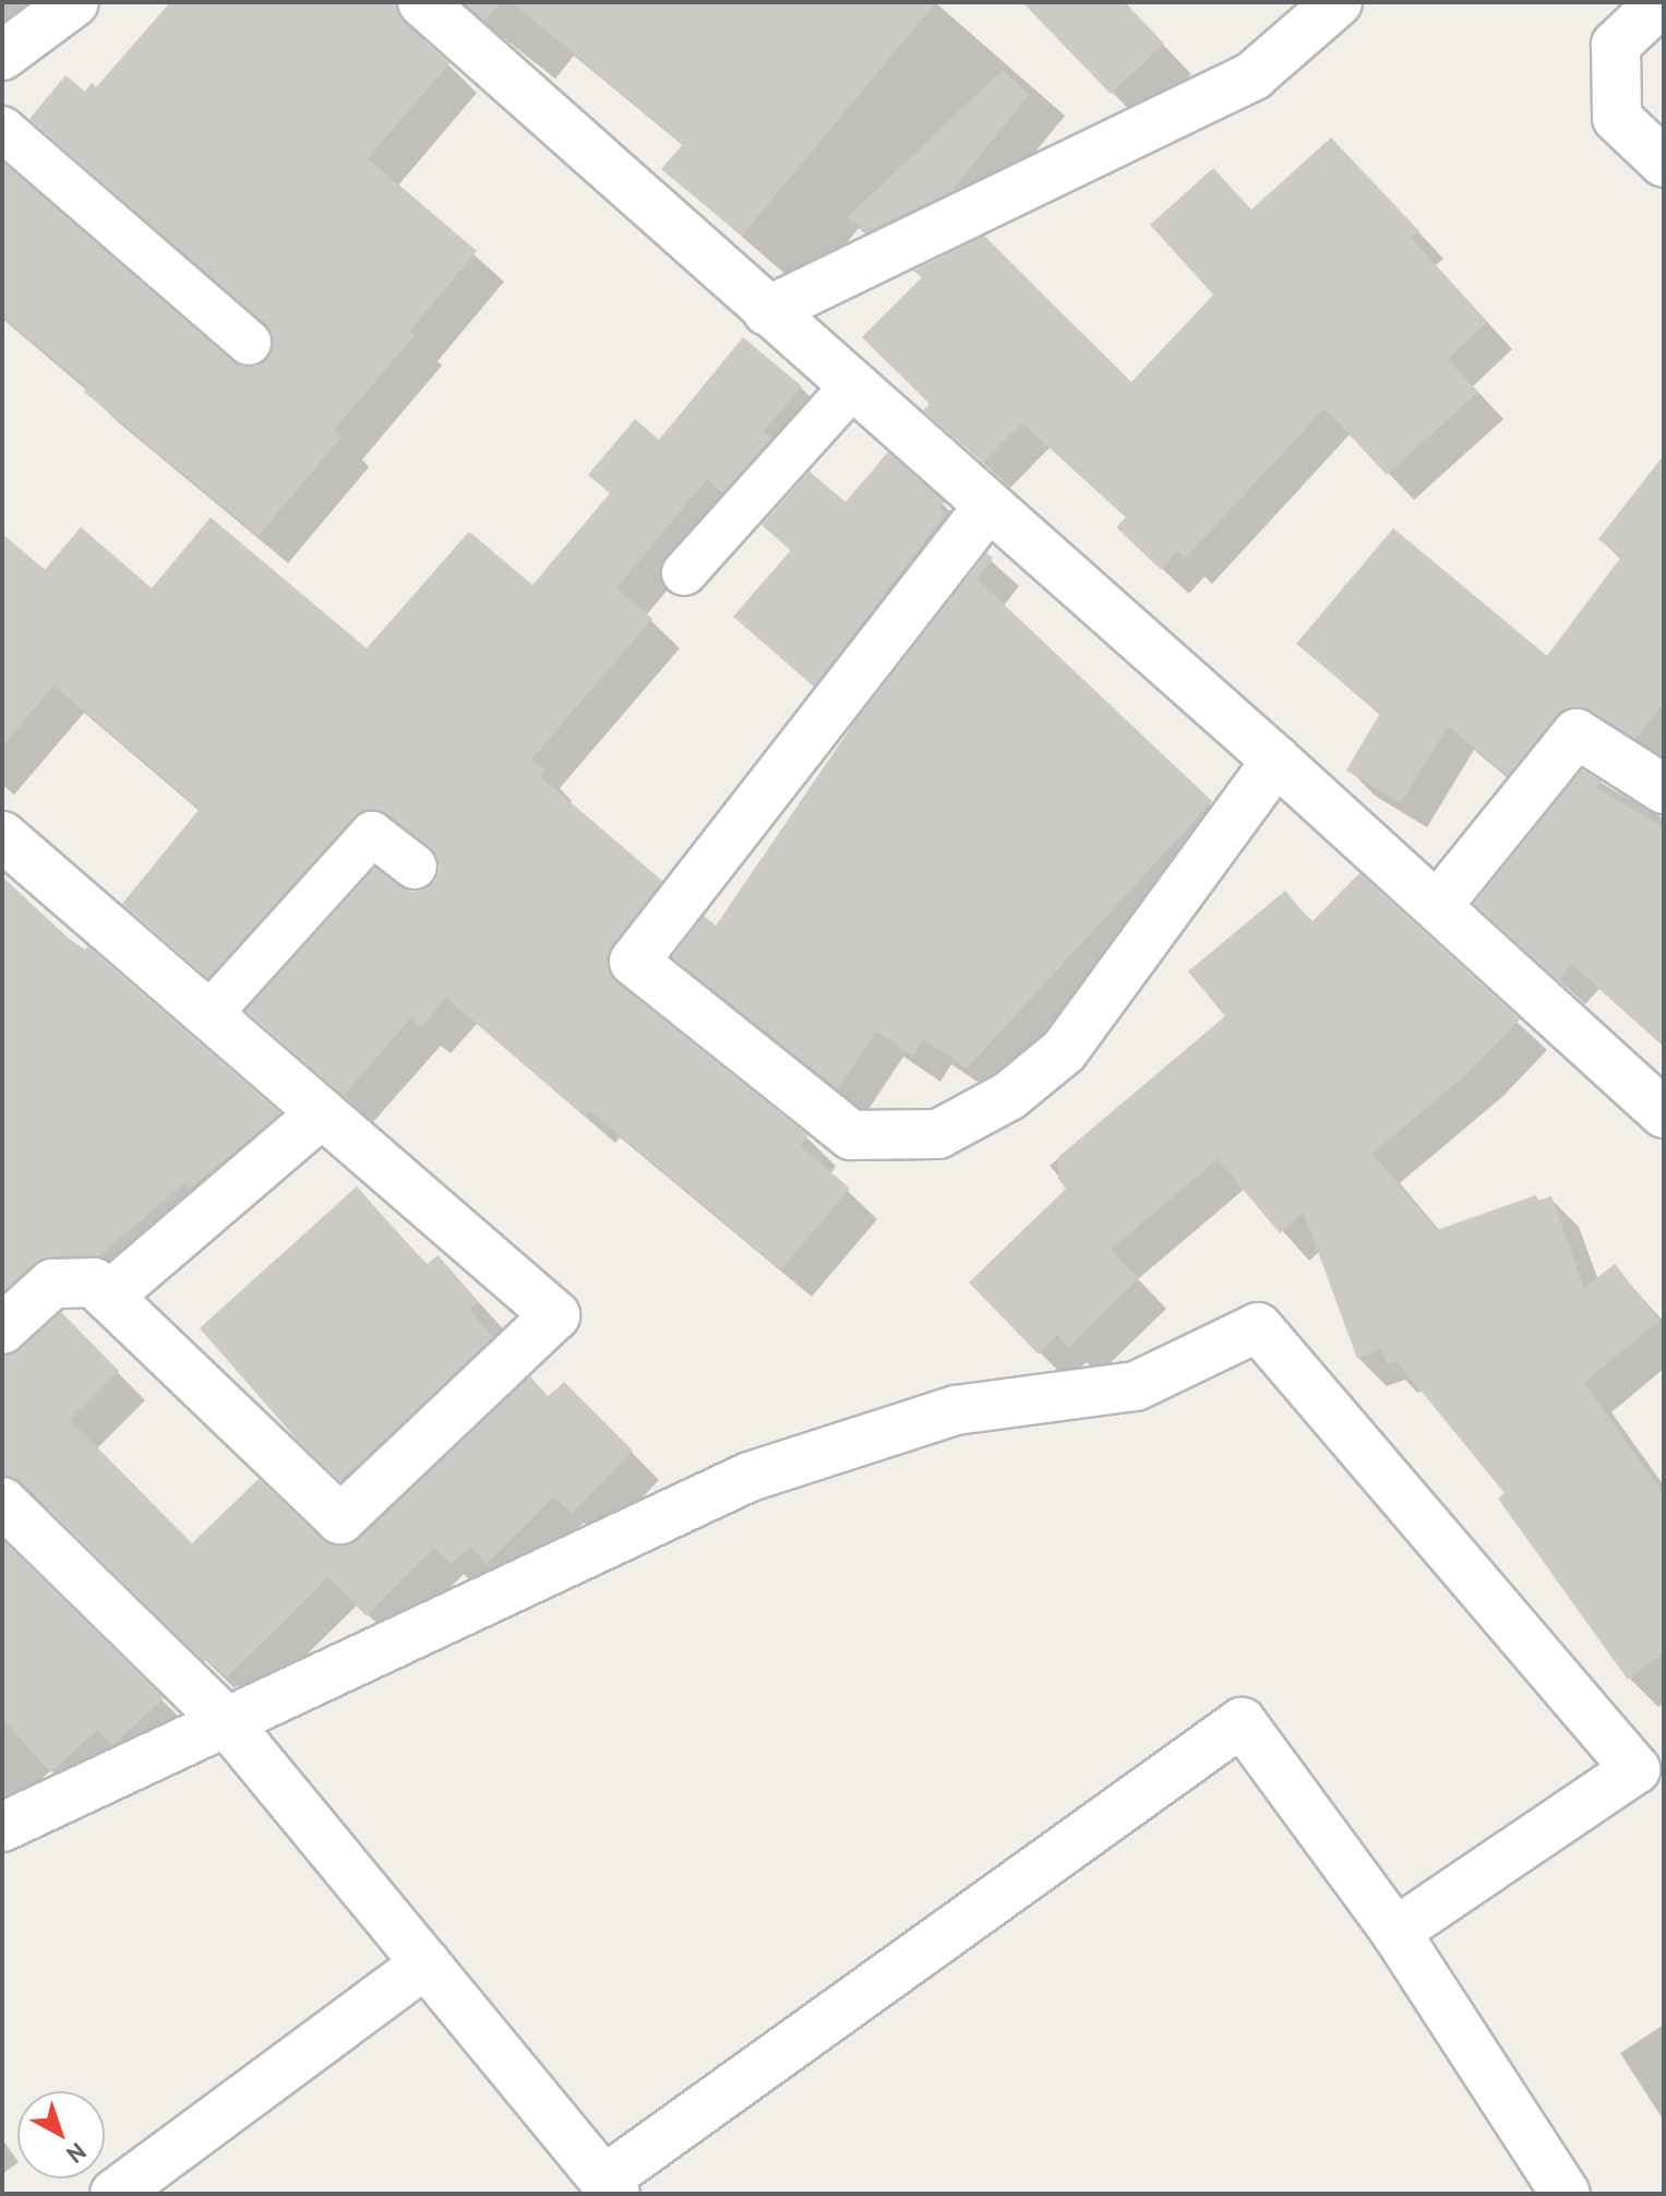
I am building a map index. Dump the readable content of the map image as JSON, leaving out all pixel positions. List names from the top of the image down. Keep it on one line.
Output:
{"north":"bottom right"}
